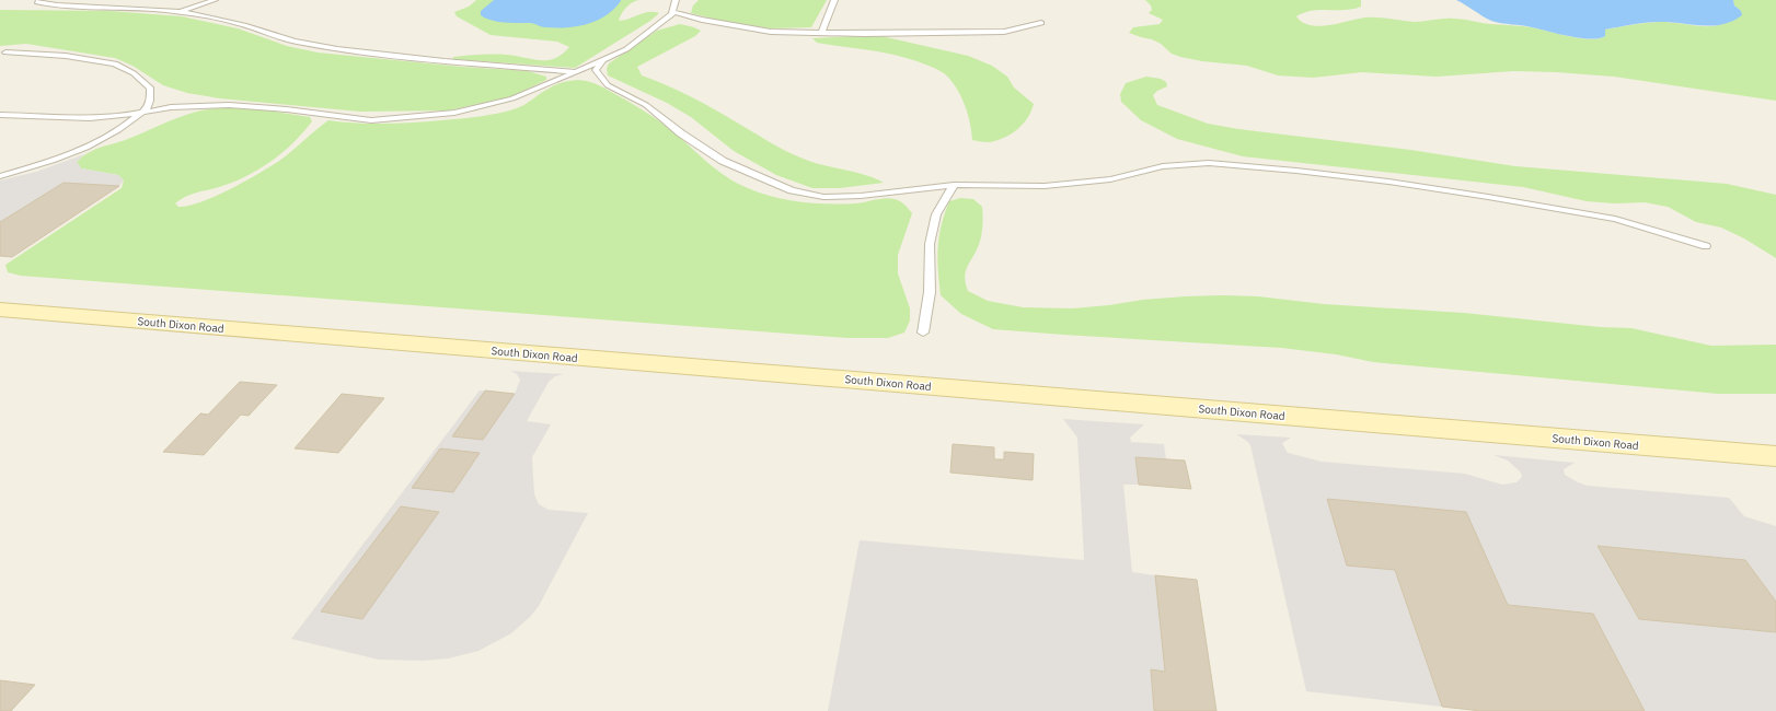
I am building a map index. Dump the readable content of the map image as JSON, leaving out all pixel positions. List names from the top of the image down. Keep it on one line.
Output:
{"streets":{"main road":["South Dixon Road"]}}
